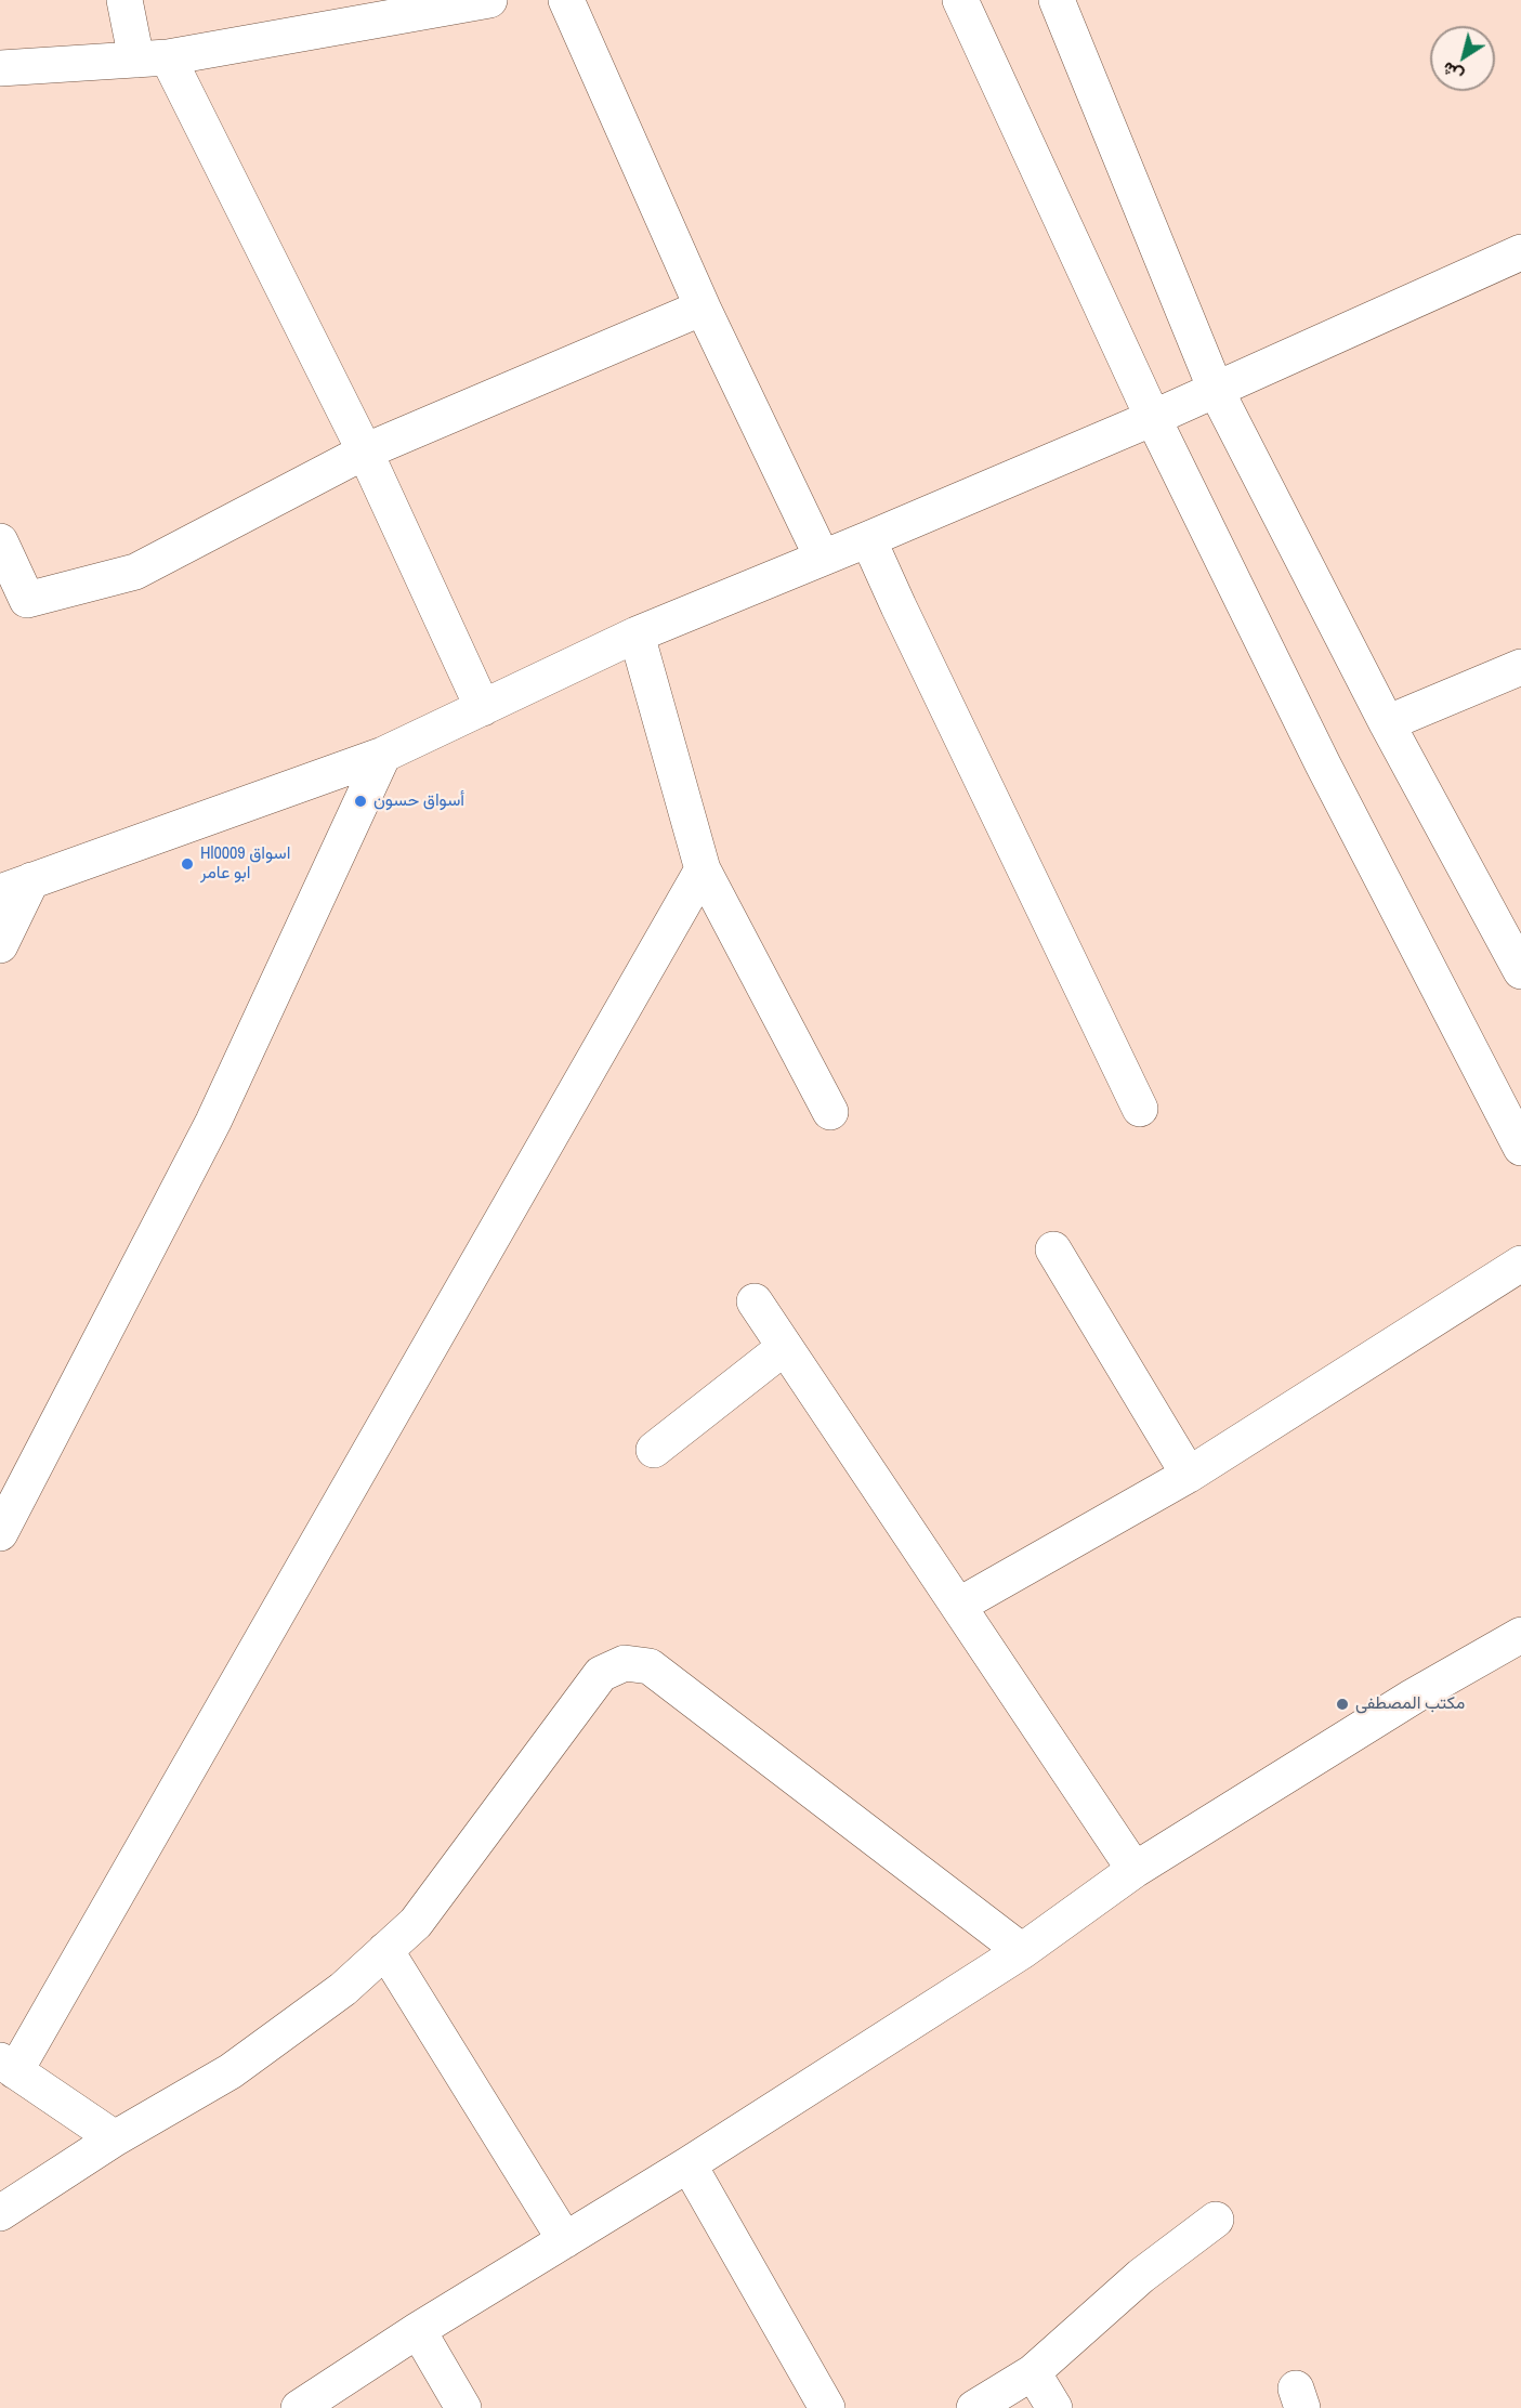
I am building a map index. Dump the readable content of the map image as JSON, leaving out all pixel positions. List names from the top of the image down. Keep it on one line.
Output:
{"places":["أسواق حسون","Hl0009 اسواق ابو عامر","مكتب المصطفى"],"north":"bottom left"}
